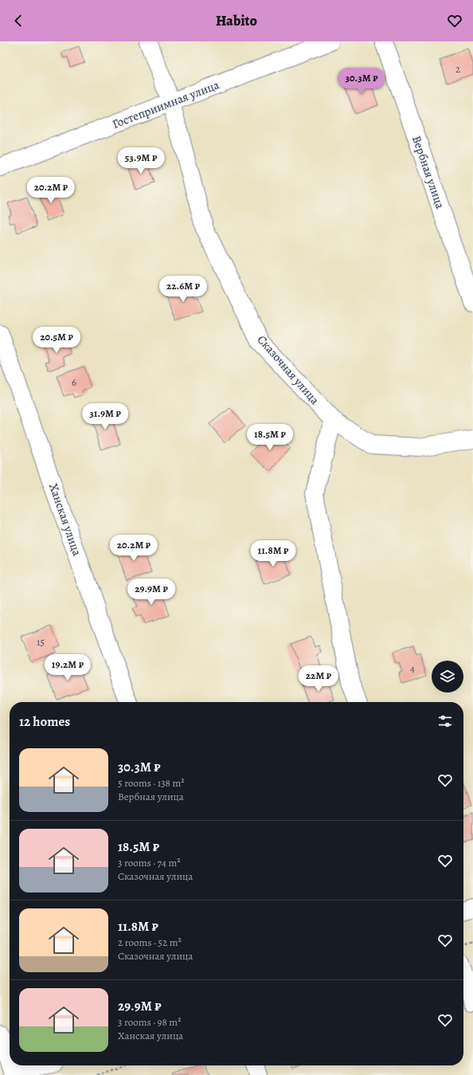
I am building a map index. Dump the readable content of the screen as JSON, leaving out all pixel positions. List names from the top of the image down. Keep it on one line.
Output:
{"streets":{"street":["Гостеприимная улица","Вербная улица","Сказочная улица","Ханская улица"]},"crossings":[["Гостеприимная улица","Сказочная улица"]],"house_numbers":["2","6","15","4"],"page":{"header":"Habito","price":["30.3M ₽","53.9M ₽","20.2M ₽","22.6M ₽","20.5M ₽","31.9M ₽","18.5M ₽","20.2M ₽","11.8M ₽","29.9M ₽","19.2M ₽","22M ₽"],"heading":"12 homes","list":[{"name":"30.3M ₽","note":"5 rooms · 138 m² · Вербная улица"},{"name":"18.5M ₽","note":"3 rooms · 74 m² · Сказочная улица"},{"name":"11.8M ₽","note":"2 rooms · 52 m² · Сказочная улица"},{"name":"29.9M ₽","note":"3 rooms · 98 m² · Ханская улица"}]}}
